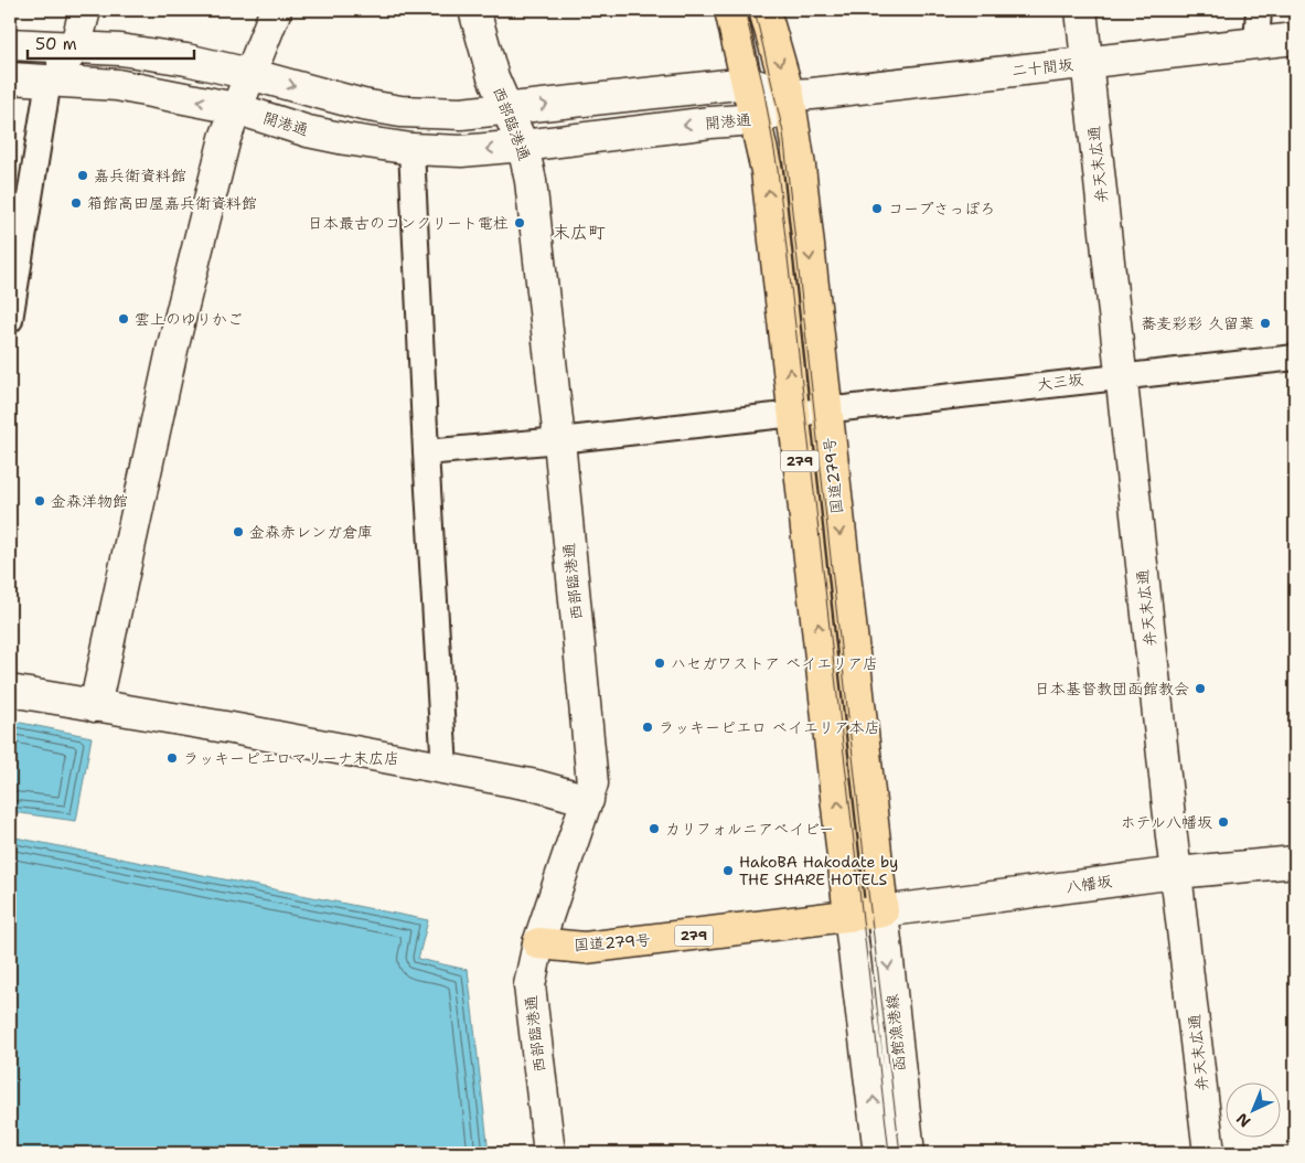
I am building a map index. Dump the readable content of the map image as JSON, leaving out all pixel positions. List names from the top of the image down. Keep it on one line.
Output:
{"streets":{"highway":["279","国道279号"],"street":["二十間坂","開港通","西部臨港通","弁天末広通","大三坂","八幡坂","函館漁港線"]},"crossings":[["二十間坂","開港通"],["二十間坂","弁天末広通"],["二十間坂","国道279号"],["開港通","西部臨港通"],["開港通","国道279号"],["西部臨港通","大三坂"],["西部臨港通","国道279号"],["弁天末広通","大三坂"],["弁天末広通","八幡坂"],["大三坂","国道279号"],["国道279号","八幡坂"],["国道279号","函館漁港線"],["八幡坂","函館漁港線"]],"districts":["末広町"],"places":["嘉兵衛資料館","箱館高田屋嘉兵衛資料館","コープさっぽろ","日本最古のコンクリート電柱","雲上のゆりかご","蕎麦彩彩 久留葉","金森洋物館","金森赤レンガ倉庫","ハセガワストア べイエリア店","日本基督教団函館教会","ラッキーピエロ ベイエリア本店","ラッキーピエロマリーナ末広店","ホテル八幡坂","カリフォルニアべイビー","HakoBA Hakodate by THE SHARE HOTELS"],"scale_bar":"50 m","north":"bottom left"}
